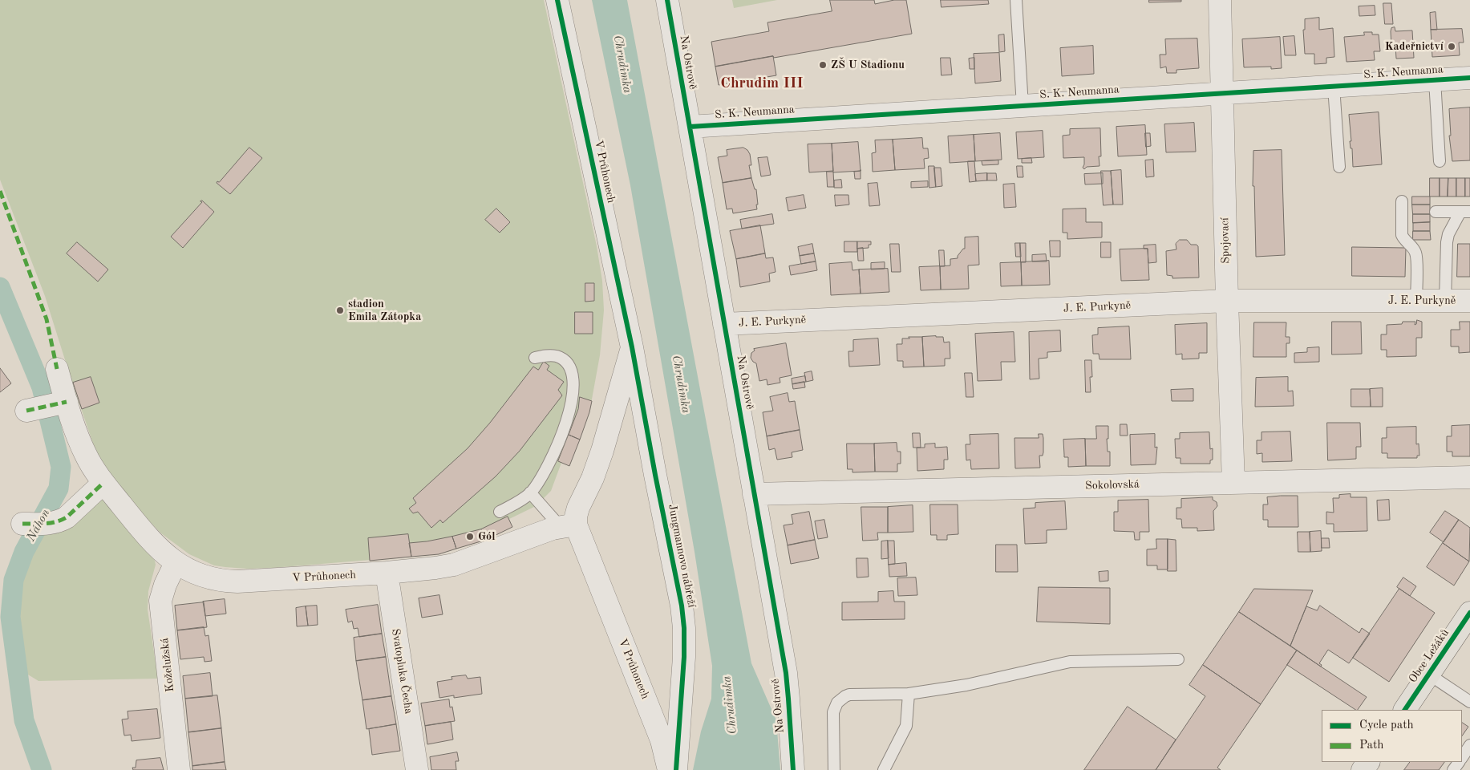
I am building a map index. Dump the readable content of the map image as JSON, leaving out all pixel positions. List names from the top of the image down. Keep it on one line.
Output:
{"streets":{"main road":["Obce Ležáků"],"street":["Na Ostrově","S. K. Neumanna","V Průhonech","Spojovací","J. E. Purkyně","Sokolovská","Jungmannovo nábřeží","Koželužská","Svatopluka Čecha"]},"crossings":[["Na Ostrově","S. K. Neumanna"],["Na Ostrově","J. E. Purkyně"],["Na Ostrově","Sokolovská"],["S. K. Neumanna","Spojovací"],["V Průhonech","Jungmannovo nábřeží"],["V Průhonech","Koželužská"],["V Průhonech","Svatopluka Čecha"],["Spojovací","J. E. Purkyně"],["Spojovací","Sokolovská"]],"districts":["Chrudim III"],"water":["Chrudimka","Náhon"],"places":["Kadeřnictví","ZŠ U Stadionu","stadion Emila Zátopka","Gól"],"legend":["Cycle path","Path"]}
